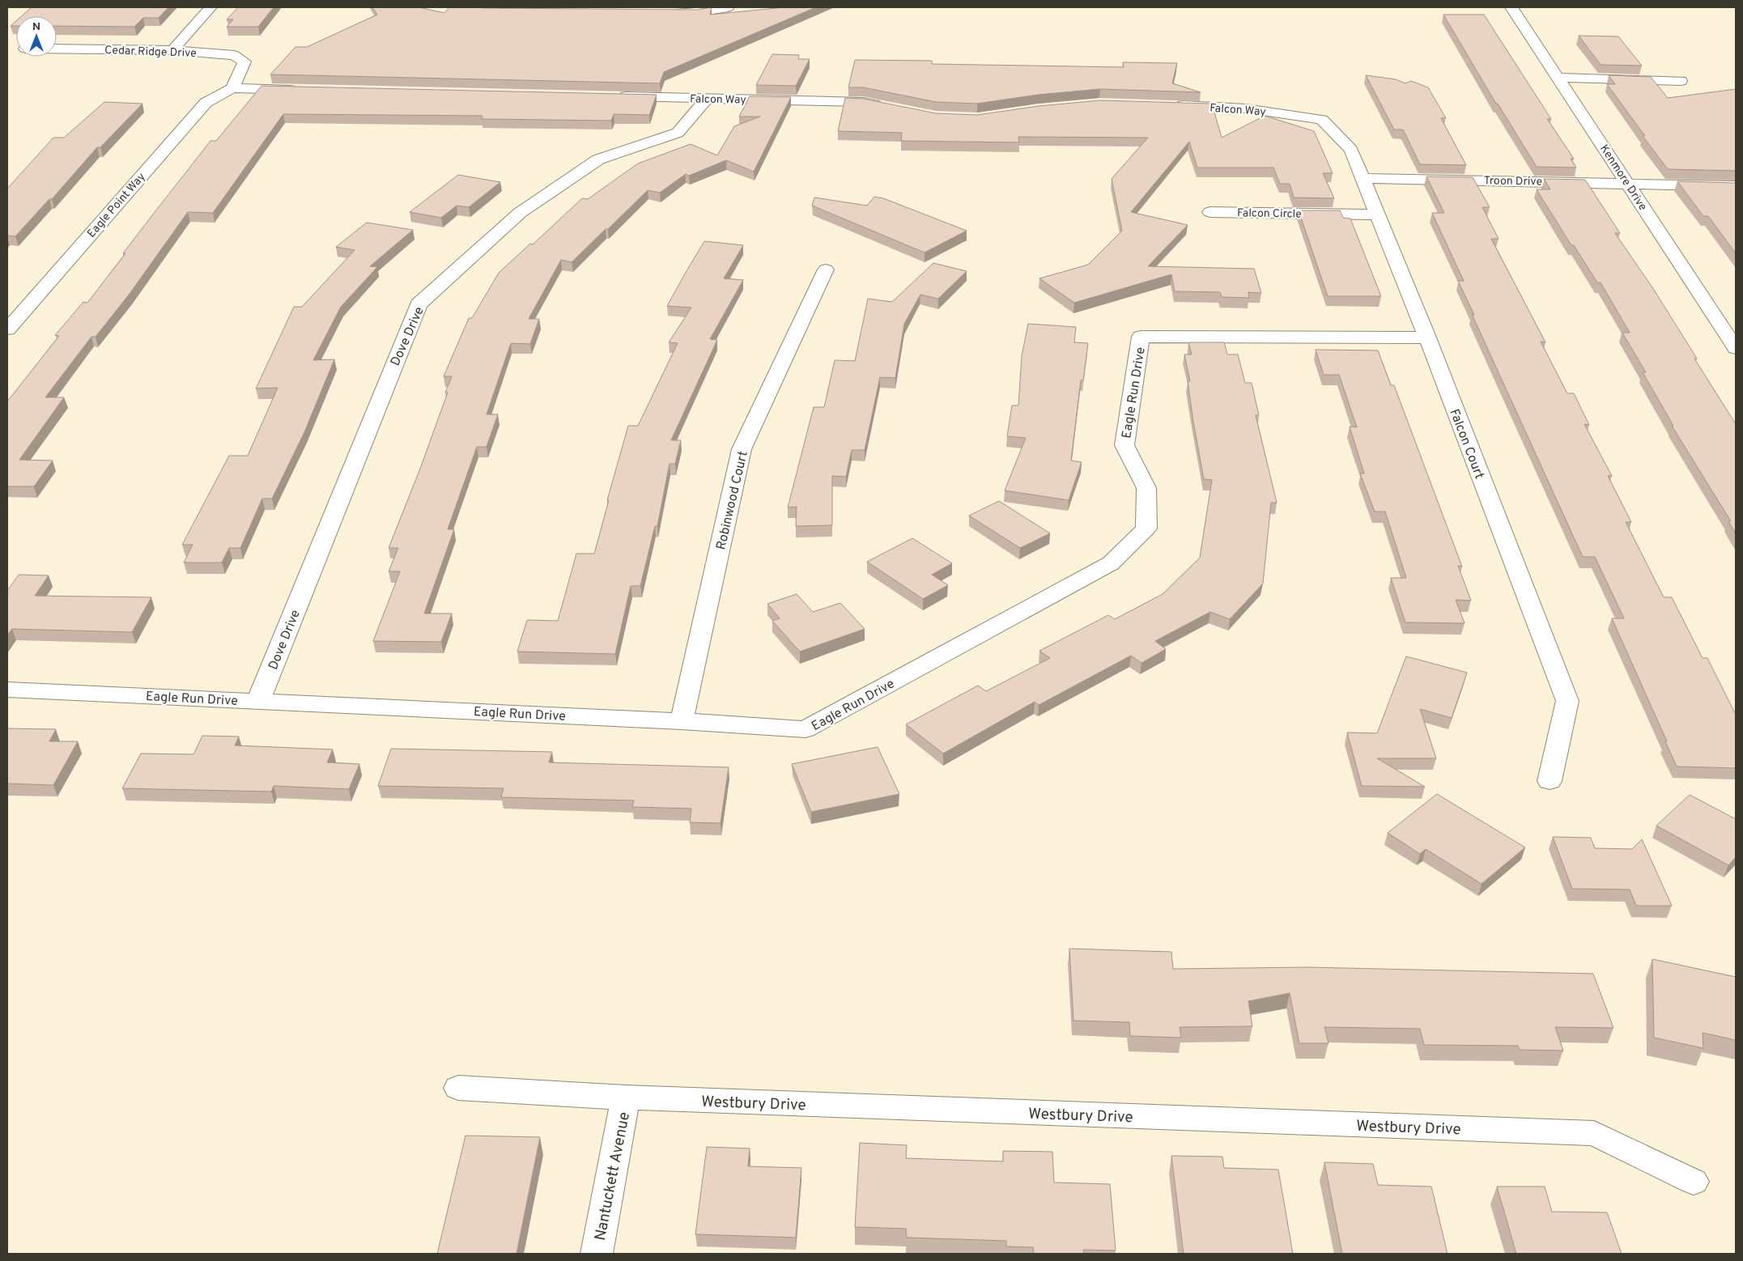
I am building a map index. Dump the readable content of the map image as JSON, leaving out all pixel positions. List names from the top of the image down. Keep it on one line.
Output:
{"streets":{"street":["Cedar Ridge Drive","Falcon Way","Kenmore Drive","Troon Drive","Eagle Point Way","Falcon Circle","Dove Drive","Eagle Run Drive","Falcon Court","Robinwood Court","Westbury Drive","Nantuckett Avenue"]},"crossings":[["Cedar Ridge Drive","Eagle Point Way"],["Falcon Way","Dove Drive"],["Falcon Way","Falcon Court"],["Kenmore Drive","Troon Drive"],["Troon Drive","Falcon Court"],["Falcon Circle","Falcon Court"],["Dove Drive","Eagle Run Drive"],["Eagle Run Drive","Falcon Court"],["Eagle Run Drive","Robinwood Court"],["Westbury Drive","Nantuckett Avenue"]],"north":"top"}
